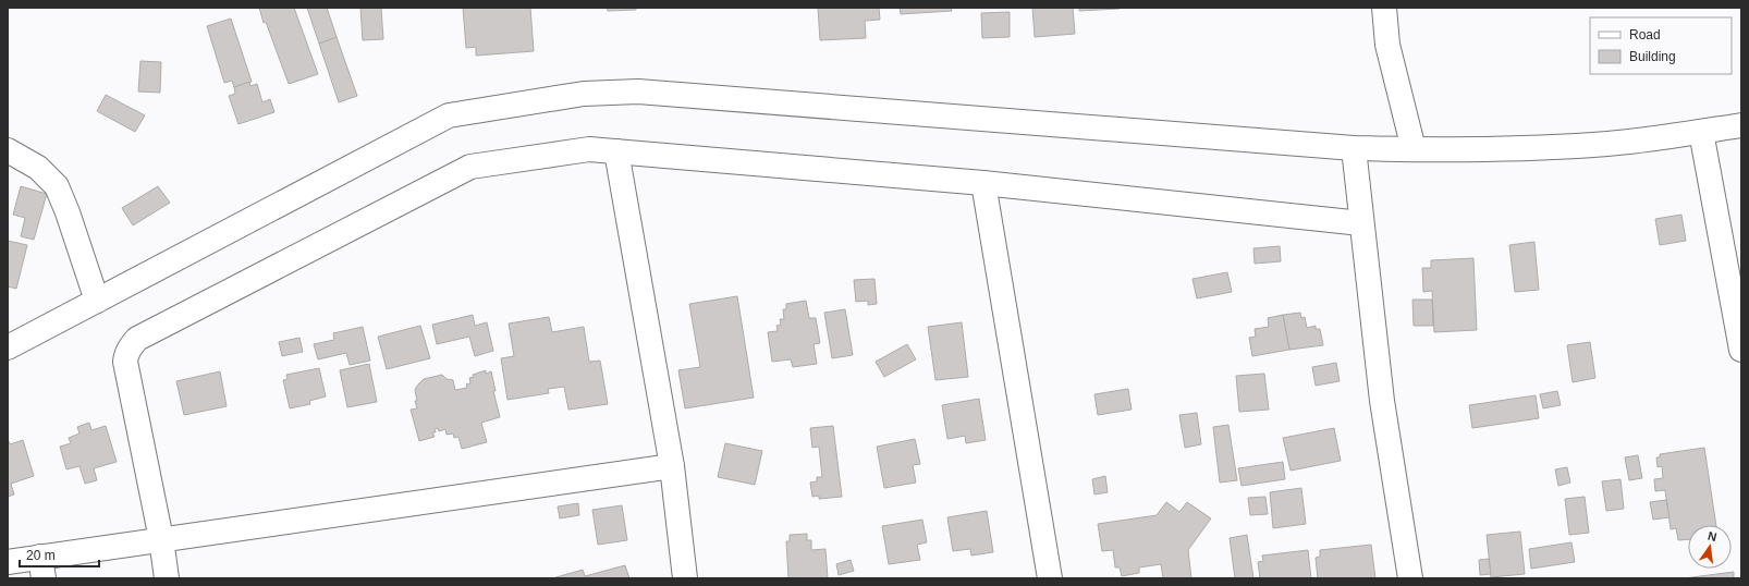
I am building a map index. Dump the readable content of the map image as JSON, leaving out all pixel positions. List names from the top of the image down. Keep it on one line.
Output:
{"legend":["Road","Building"],"scale_bar":"20 m","north":"top"}
